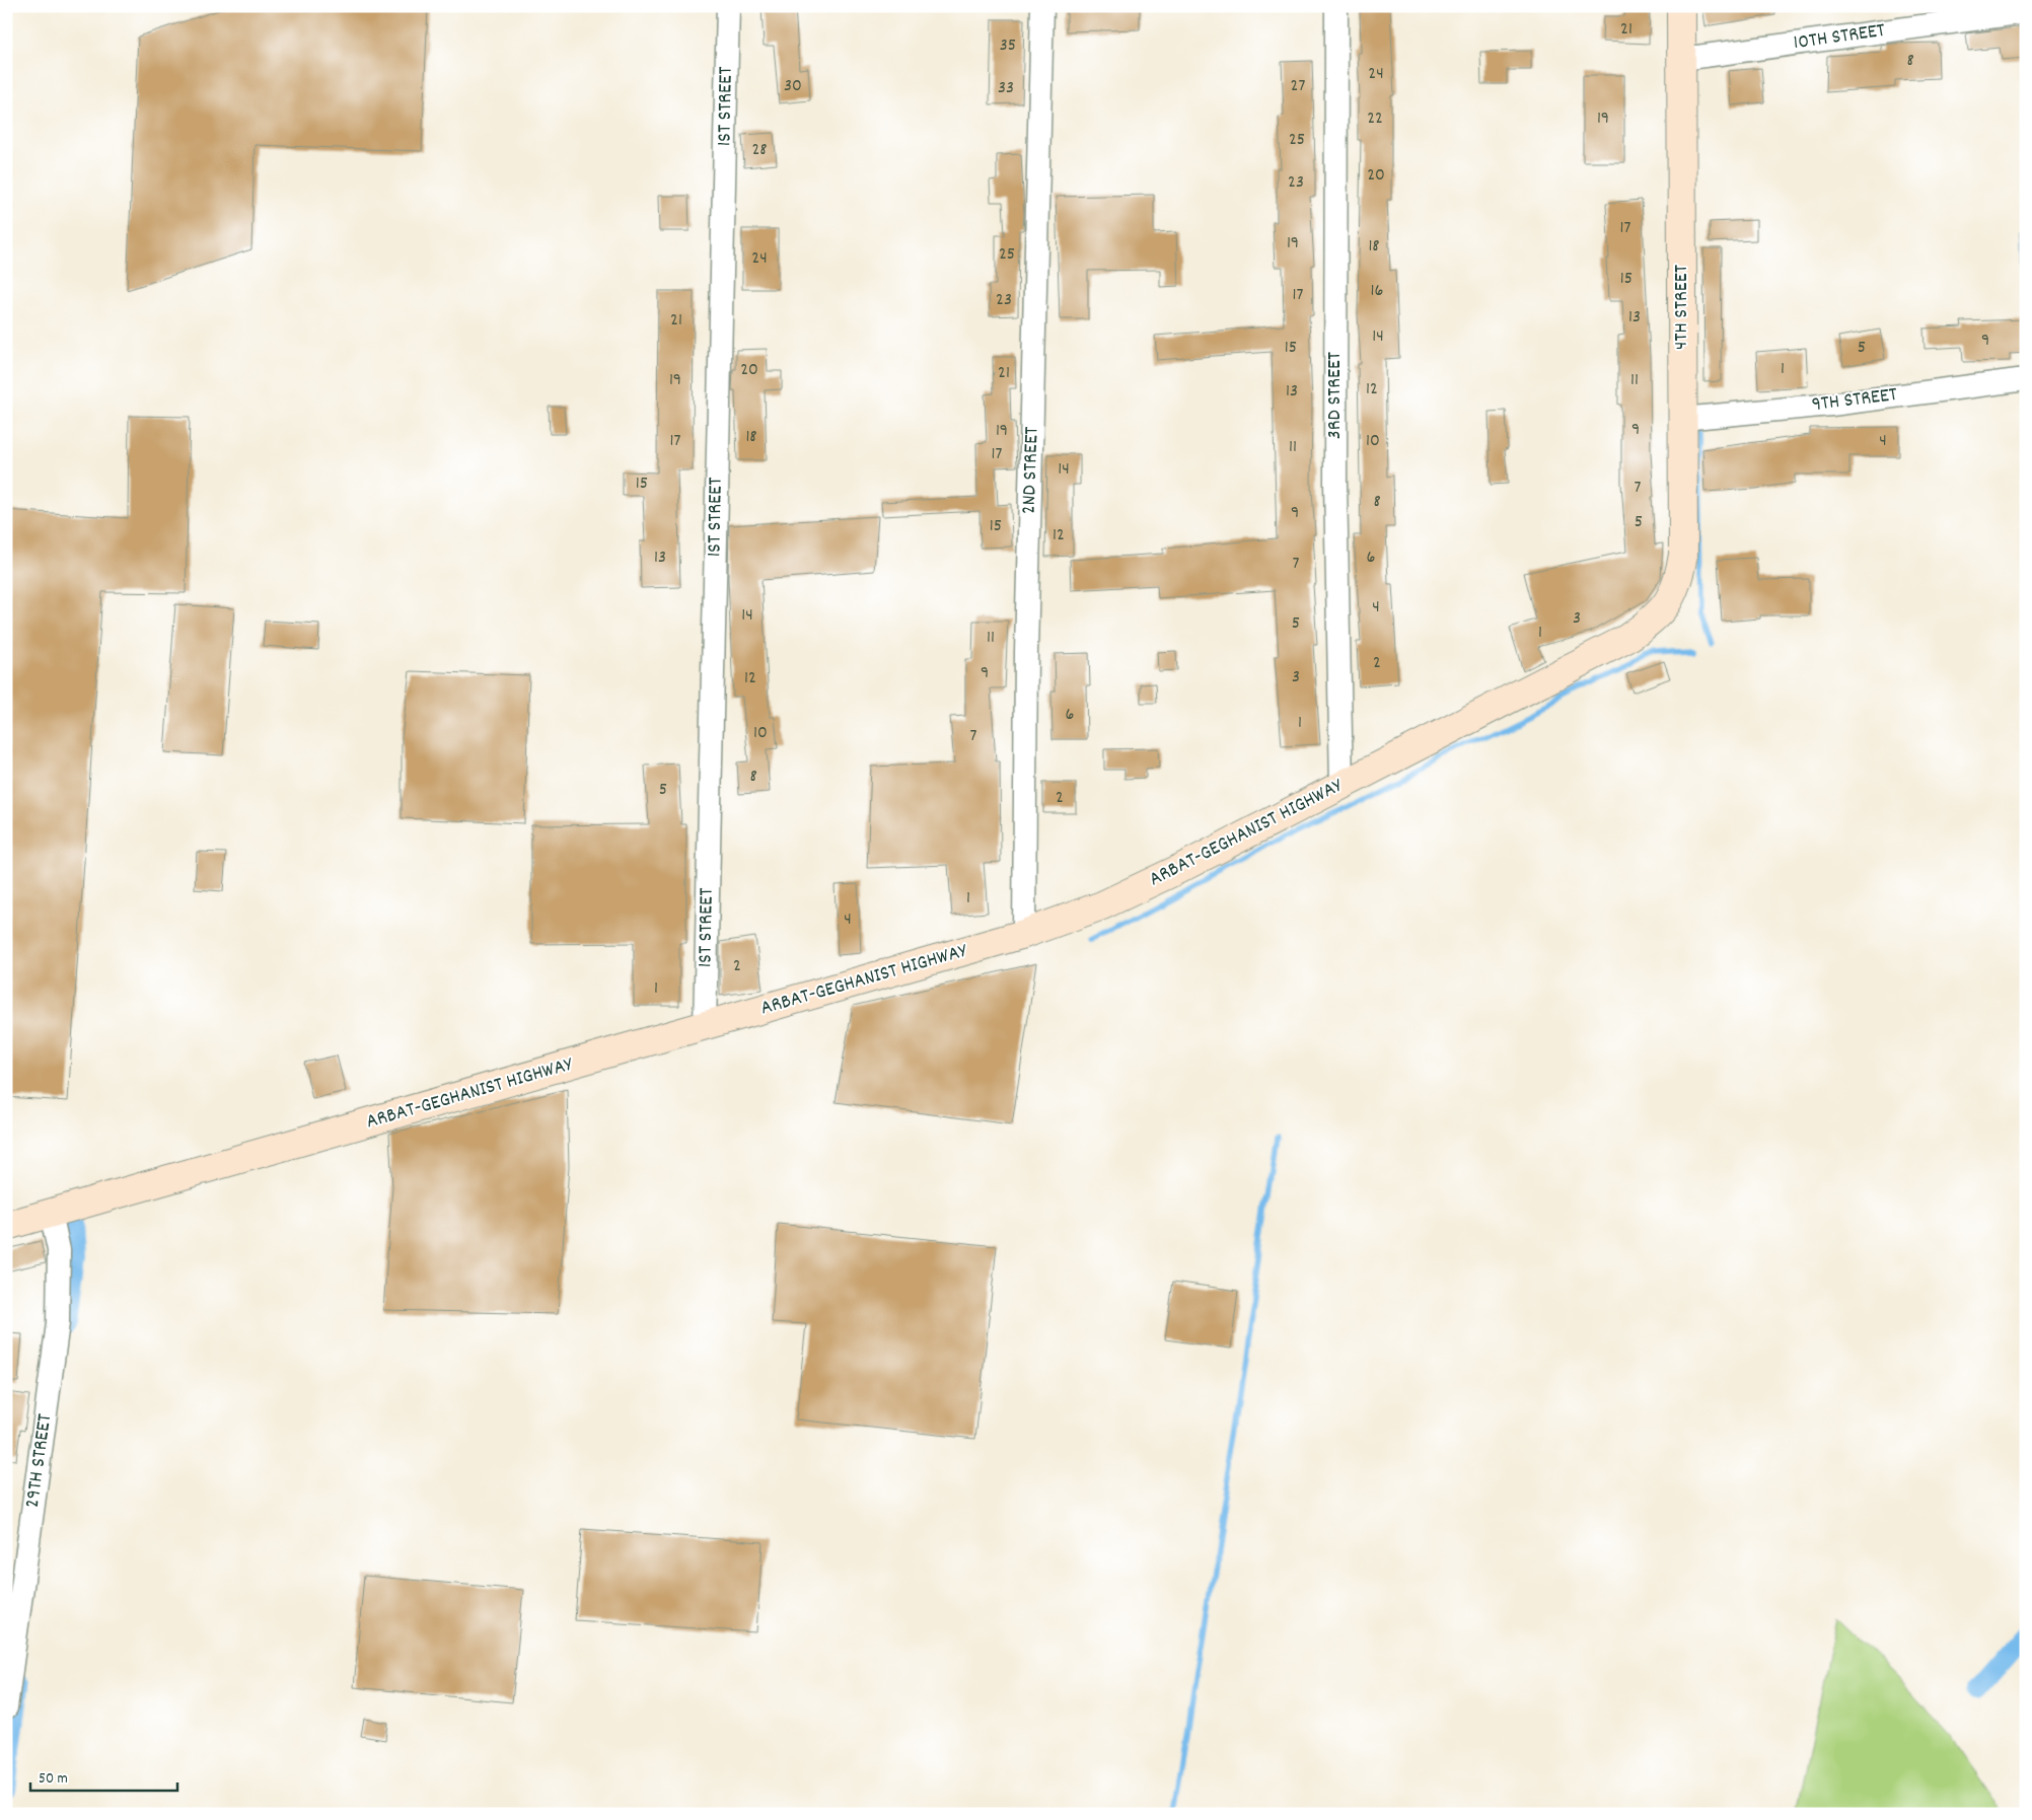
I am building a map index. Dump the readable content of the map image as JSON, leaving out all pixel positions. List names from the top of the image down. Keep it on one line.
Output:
{"streets":{"main road":["4TH STREET","ARBAT-GEGHANIST HIGHWAY"],"street":["10TH STREET","1ST STREET","3RD STREET","9TH STREET","2ND STREET","29TH STREET"]},"crossings":[["10TH STREET","4TH STREET"],["1ST STREET","ARBAT-GEGHANIST HIGHWAY"],["4TH STREET","9TH STREET"],["4TH STREET","ARBAT-GEGHANIST HIGHWAY"],["3RD STREET","ARBAT-GEGHANIST HIGHWAY"],["2ND STREET","ARBAT-GEGHANIST HIGHWAY"],["ARBAT-GEGHANIST HIGHWAY","29TH STREET"]],"house_numbers":["21","35","8","24","30","27","33","22","19","25","28","20","23","17","19","18","25","24","15","16","17","23","13","21","14","9","15","5","1","20","21","19","11","12","13","9","19","18","17","10","4","11","17","14","15","7","8","9","5","15","12","13","6","7","4","14","3","5","1","11","2","9","3","12","6","1","10","7","8","5","2","1","4","2","1"],"scale_bar":"50 m"}
